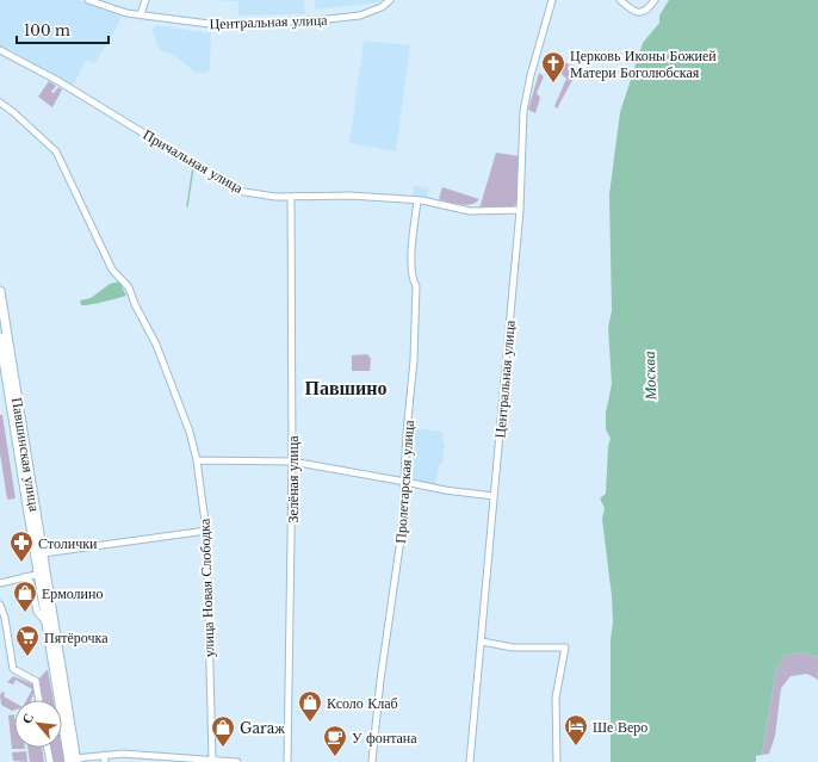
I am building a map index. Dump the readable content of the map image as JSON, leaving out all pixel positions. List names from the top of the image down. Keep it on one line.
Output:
{"streets":{"main road":["Павшинская улица"],"street":["Центральная улица","Причальная улица","Зелёная улица","Пролетарская улица","улица Новая Слободка"]},"crossings":[["Центральная улица","Причальная улица"],["Причальная улица","Зелёная улица"],["Причальная улица","Пролетарская улица"]],"districts":["Павшино"],"water":["Москва"],"places":{"church":["Церковь Иконы Божией Матери Боголюбская"],"pharmacy":["Столички"],"shop":["Ермолино","Ксоло Клаб","Garaж"],"supermarket":["Пятёрочка"],"hotel":["Ше Веро"],"cafe":["У фонтана"]},"scale_bar":"100 m","north":"top left"}
